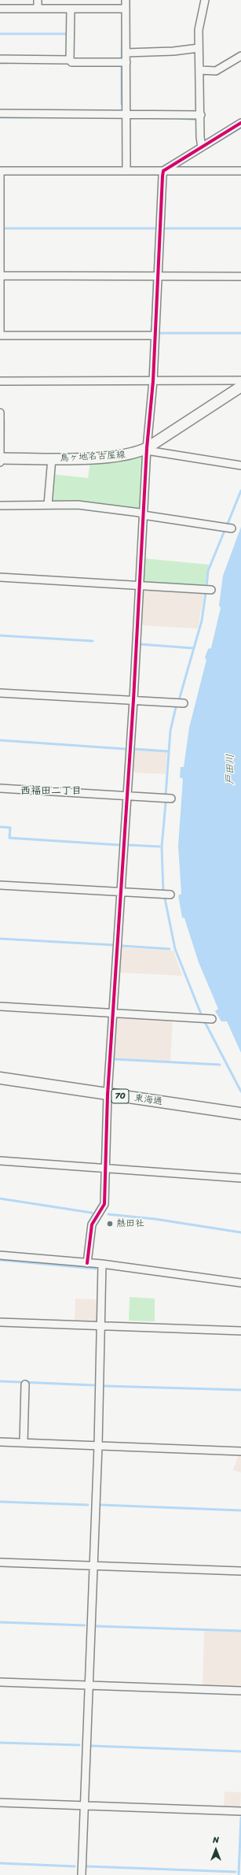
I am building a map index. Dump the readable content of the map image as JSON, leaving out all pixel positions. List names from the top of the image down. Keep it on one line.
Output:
{"streets":{"main road":["鳥ヶ地名古屋線","70","東海通"]},"districts":["西福田二丁目"],"water":["戸田川"],"places":["熱田社"],"north":"top"}
